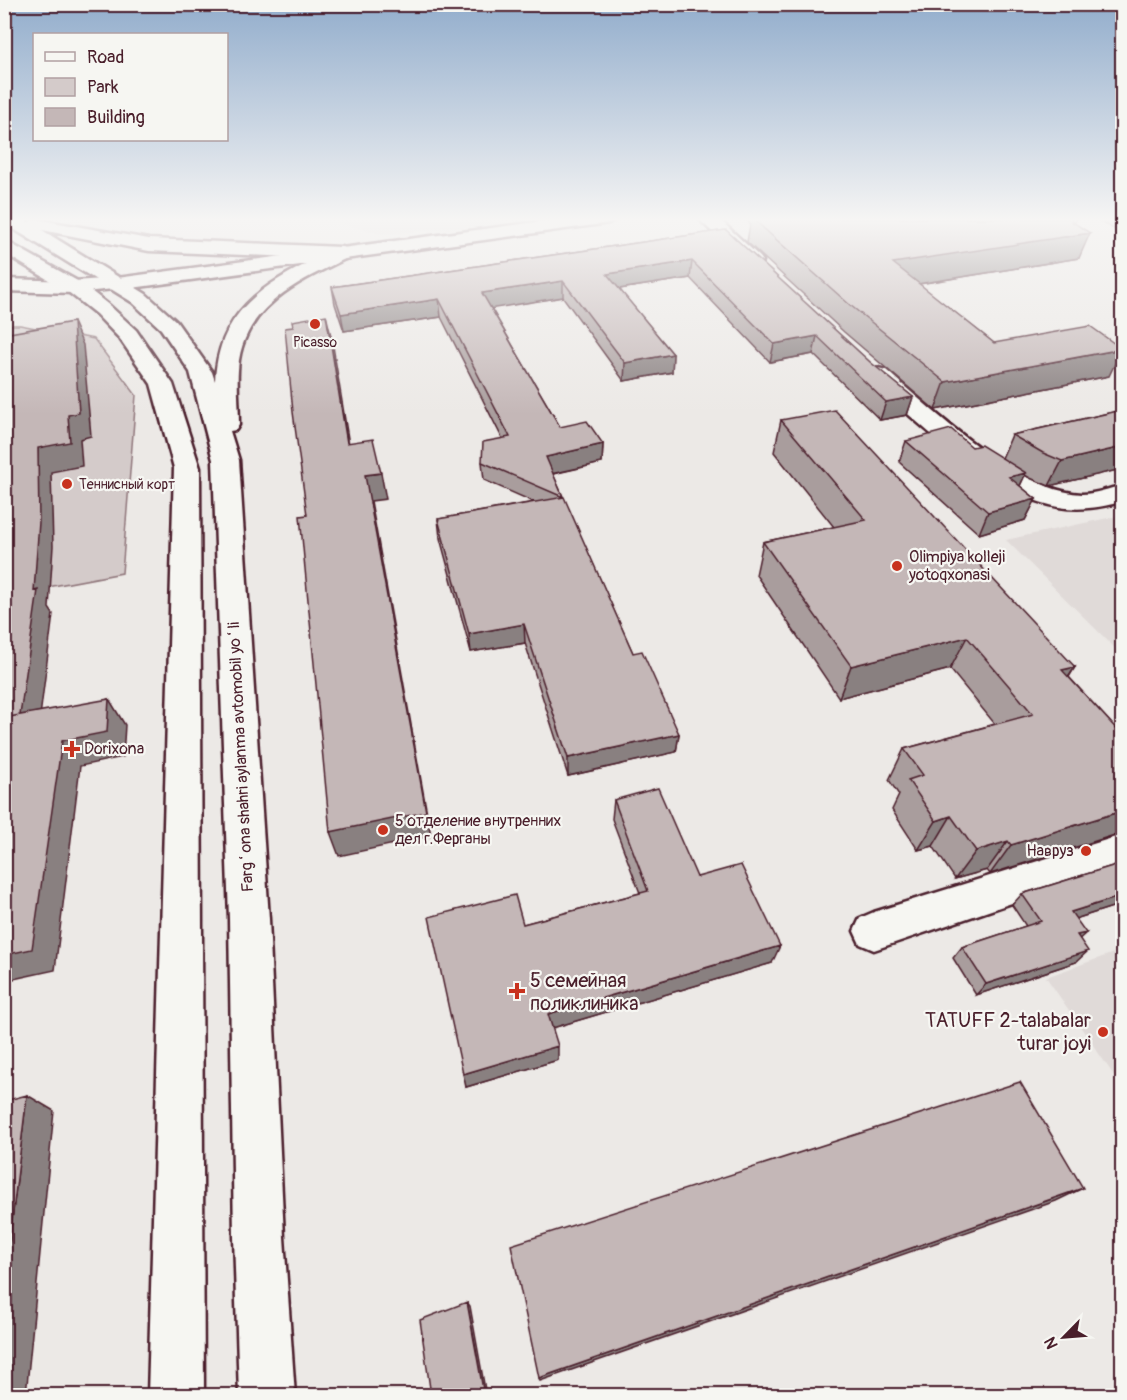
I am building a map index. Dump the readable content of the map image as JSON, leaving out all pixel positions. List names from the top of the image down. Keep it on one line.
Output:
{"streets":{"main road":["Fargʻona shahri aylanma avtomobil yoʻli"]},"places":{"other":["Picasso","Теннисный корт","Olimpiya kolleji yotoqxonasi","5 отделение внутренних дел г.Ферганы","Навруз","TATUFF 2-talabalar turar joyi"],"health":["Dorixona","5 семейная поликлиника"]},"legend":["Road","Park","Building"],"north":"bottom left"}
